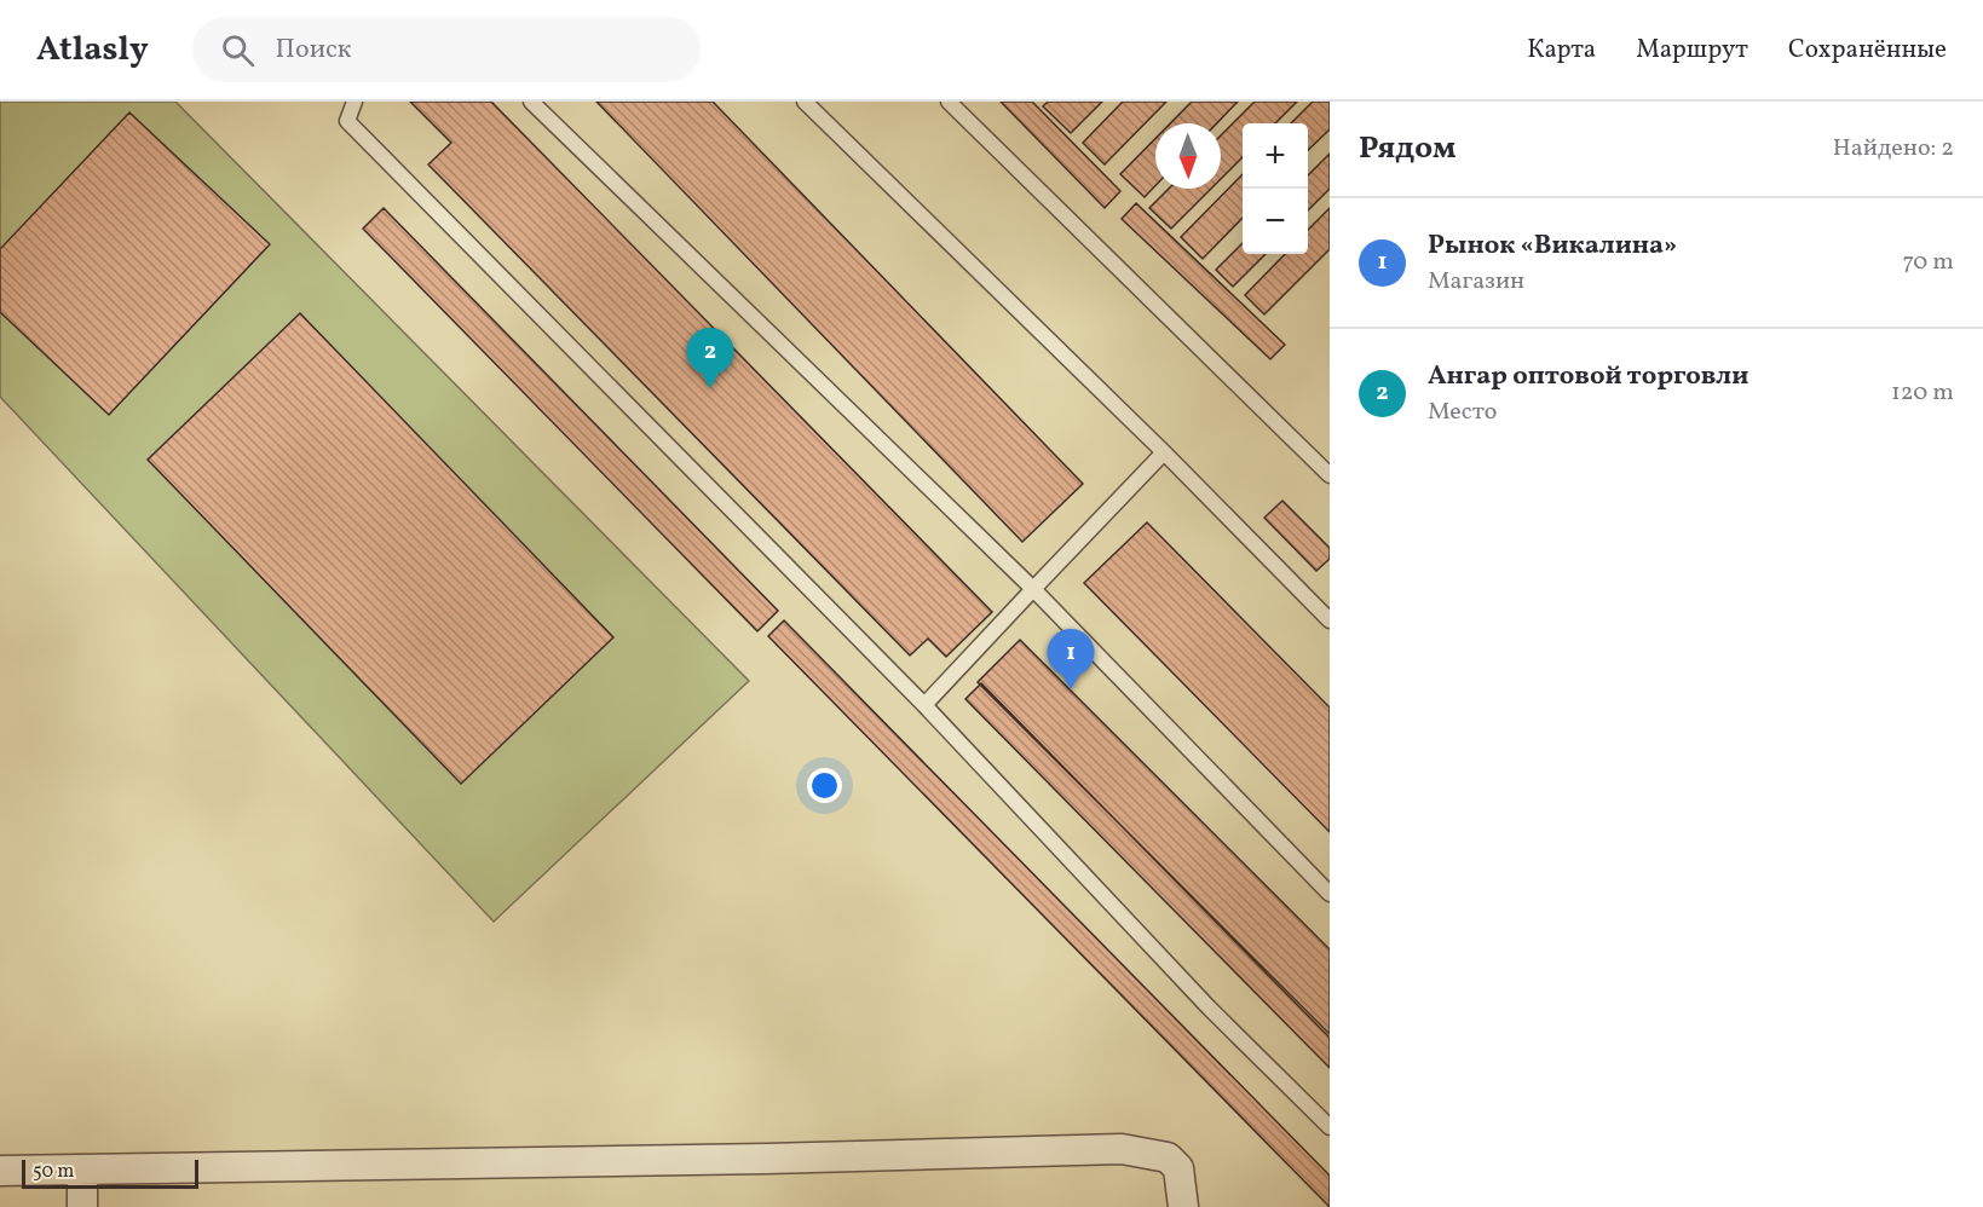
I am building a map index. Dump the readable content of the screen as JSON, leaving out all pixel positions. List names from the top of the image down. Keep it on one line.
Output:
{"scale_bar":"50 m","north":"bottom","page":{"header":"Atlasly","search":"Поиск","nav":["Карта","Маршрут","Сохранённые"],"heading":["Рядом","Найдено: 2"],"map_buttons":["+","−"],"list":[{"mark":"1","name":"Рынок «Викалина»","note":"Магазин","value":"70 m"},{"mark":"2","name":"Ангар оптовой торговли","note":"Место","value":"120 m"}],"pins":["2","1"],"scale":"50 m"}}
